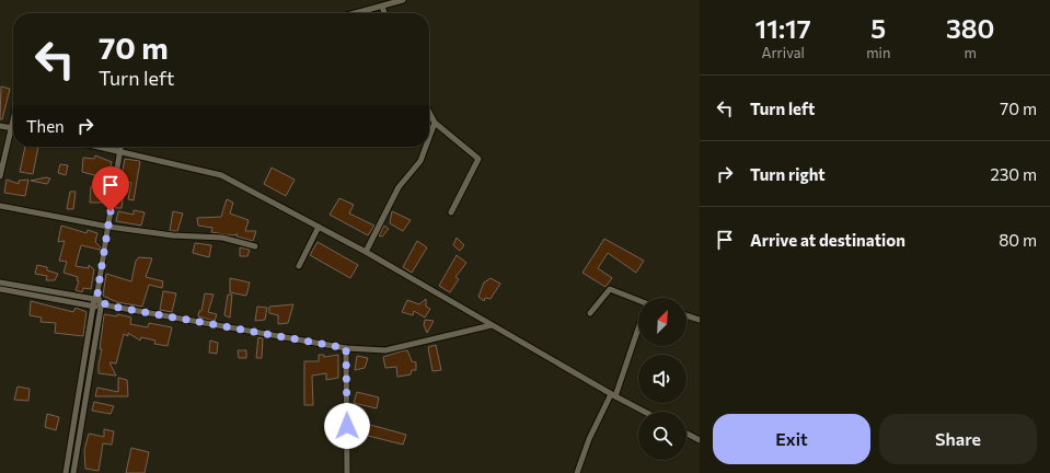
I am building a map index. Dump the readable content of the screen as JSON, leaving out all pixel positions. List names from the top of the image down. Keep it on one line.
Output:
{"north":"top right","page":{"eta":["11:17","Arrival","5","min","380","m"],"turn":["70 m","Turn left"],"list":[{"name":"Turn left","value":"70 m"},{"name":"Turn right","value":"230 m"},{"name":"Arrive at destination","value":"80 m"}],"then":"Then","buttons":["Exit","Share"]}}
